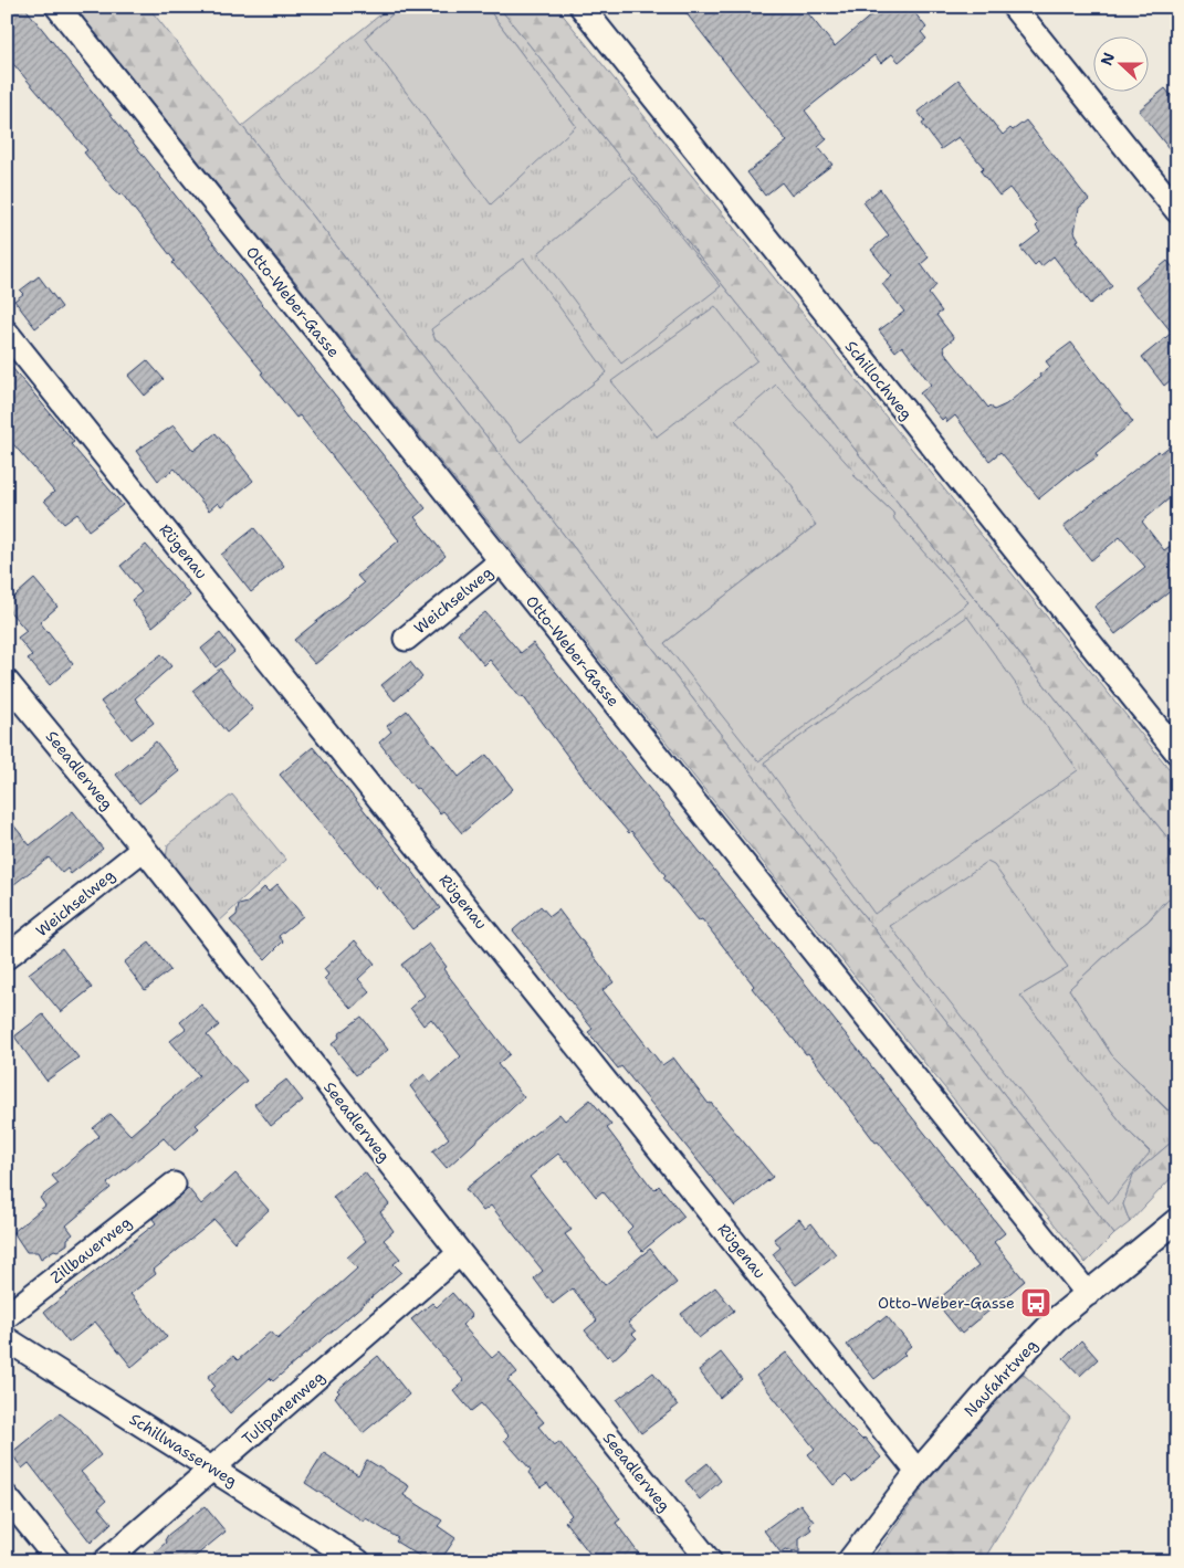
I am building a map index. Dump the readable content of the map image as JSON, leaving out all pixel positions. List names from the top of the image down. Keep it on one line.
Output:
{"streets":{"street":["Otto-Weber-Gasse","Schillochweg","Rügenau","Weichselweg","Seeadlerweg","Zillbauerweg","Naufahrtweg","Tulipanenweg","Schillwasserweg"]},"crossings":[["Otto-Weber-Gasse","Weichselweg"],["Otto-Weber-Gasse","Naufahrtweg"],["Rügenau","Naufahrtweg"],["Weichselweg","Seeadlerweg"],["Seeadlerweg","Tulipanenweg"],["Tulipanenweg","Schillwasserweg"]],"places":{"bus stop":["Otto-Weber-Gasse"]},"north":"left"}
